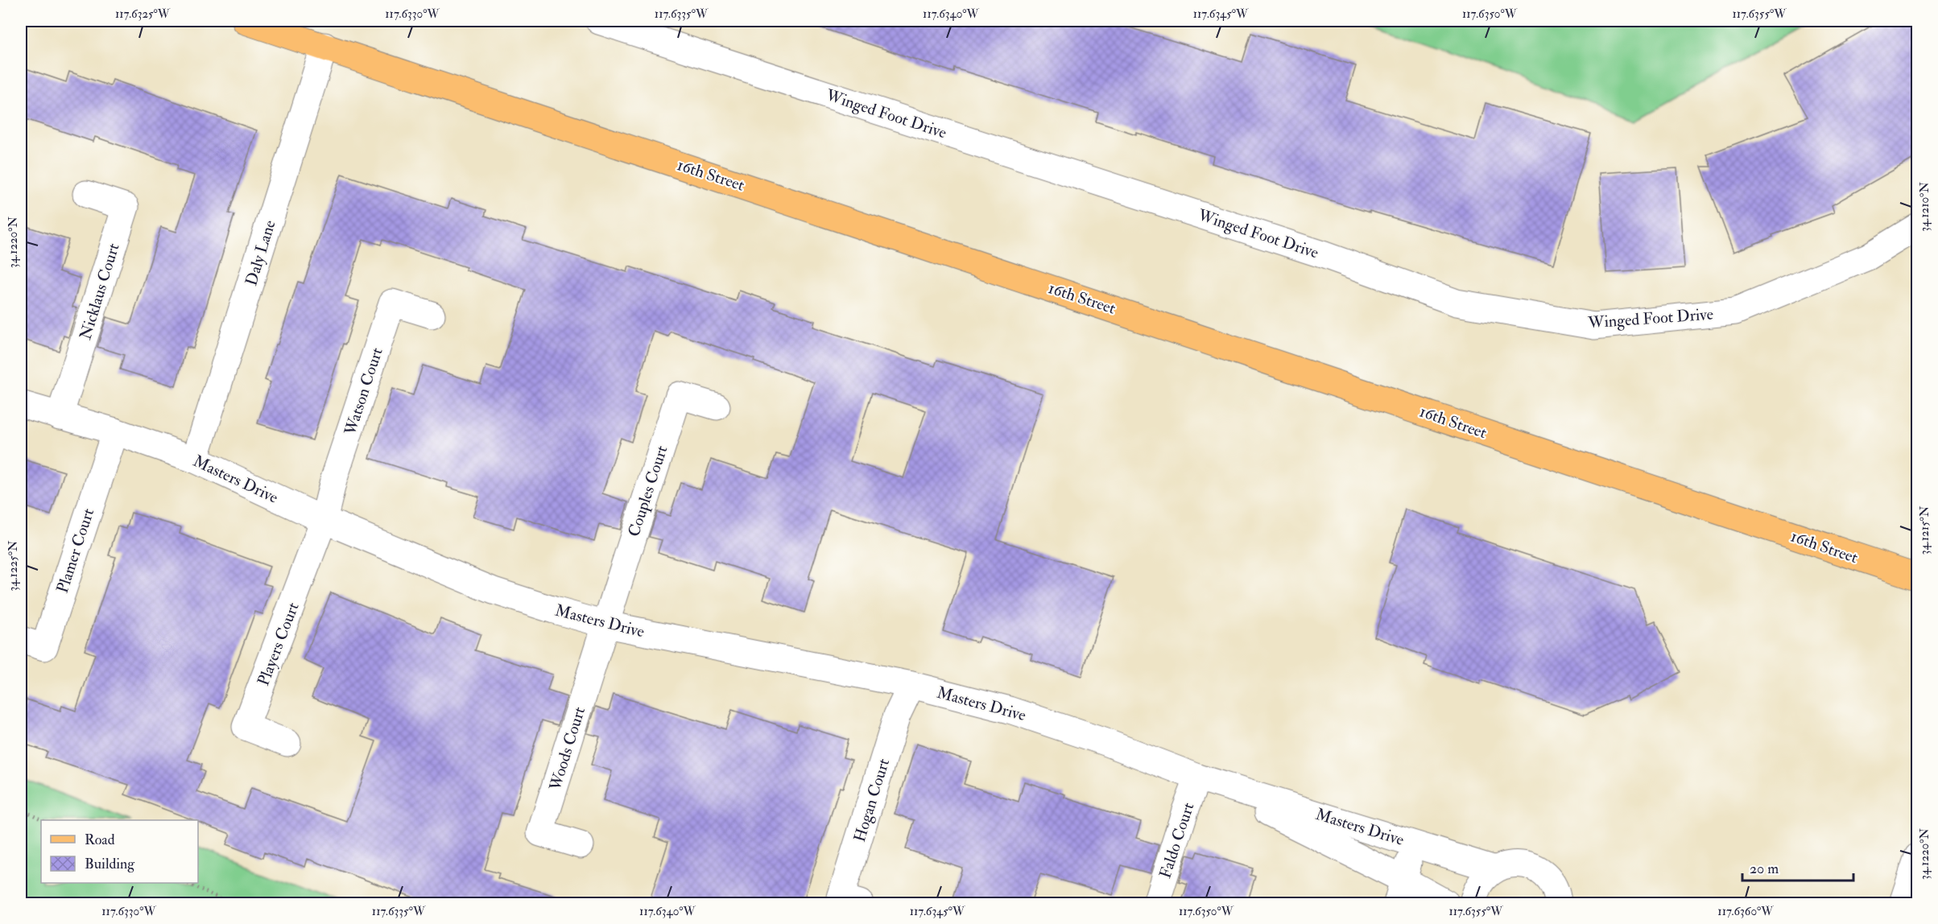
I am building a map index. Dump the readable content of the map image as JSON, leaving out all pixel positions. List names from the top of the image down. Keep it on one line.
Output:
{"streets":{"main road":["16th Street"],"street":["Winged Foot Drive","Daly Lane","Nicklaus Court","Watson Court","Masters Drive","Couples Court","Plamer Court","Players Court","Woods Court","Hogan Court","Faldo Court"]},"crossings":[["16th Street","Daly Lane"],["Daly Lane","Masters Drive"],["Nicklaus Court","Masters Drive"],["Watson Court","Masters Drive"],["Watson Court","Players Court"],["Masters Drive","Couples Court"],["Masters Drive","Plamer Court"],["Masters Drive","Players Court"],["Masters Drive","Woods Court"],["Masters Drive","Hogan Court"],["Masters Drive","Faldo Court"],["Couples Court","Woods Court"]],"legend":["Road","Building"],"scale_bar":"20 m","coordinates":["117.6325°W","117.6330°W","117.6335°W","117.6340°W","117.6345°W","117.6350°W","117.6355°W","34.1210°N","34.1220°N","34.1215°N","34.1225°N","117.6360°W"]}
